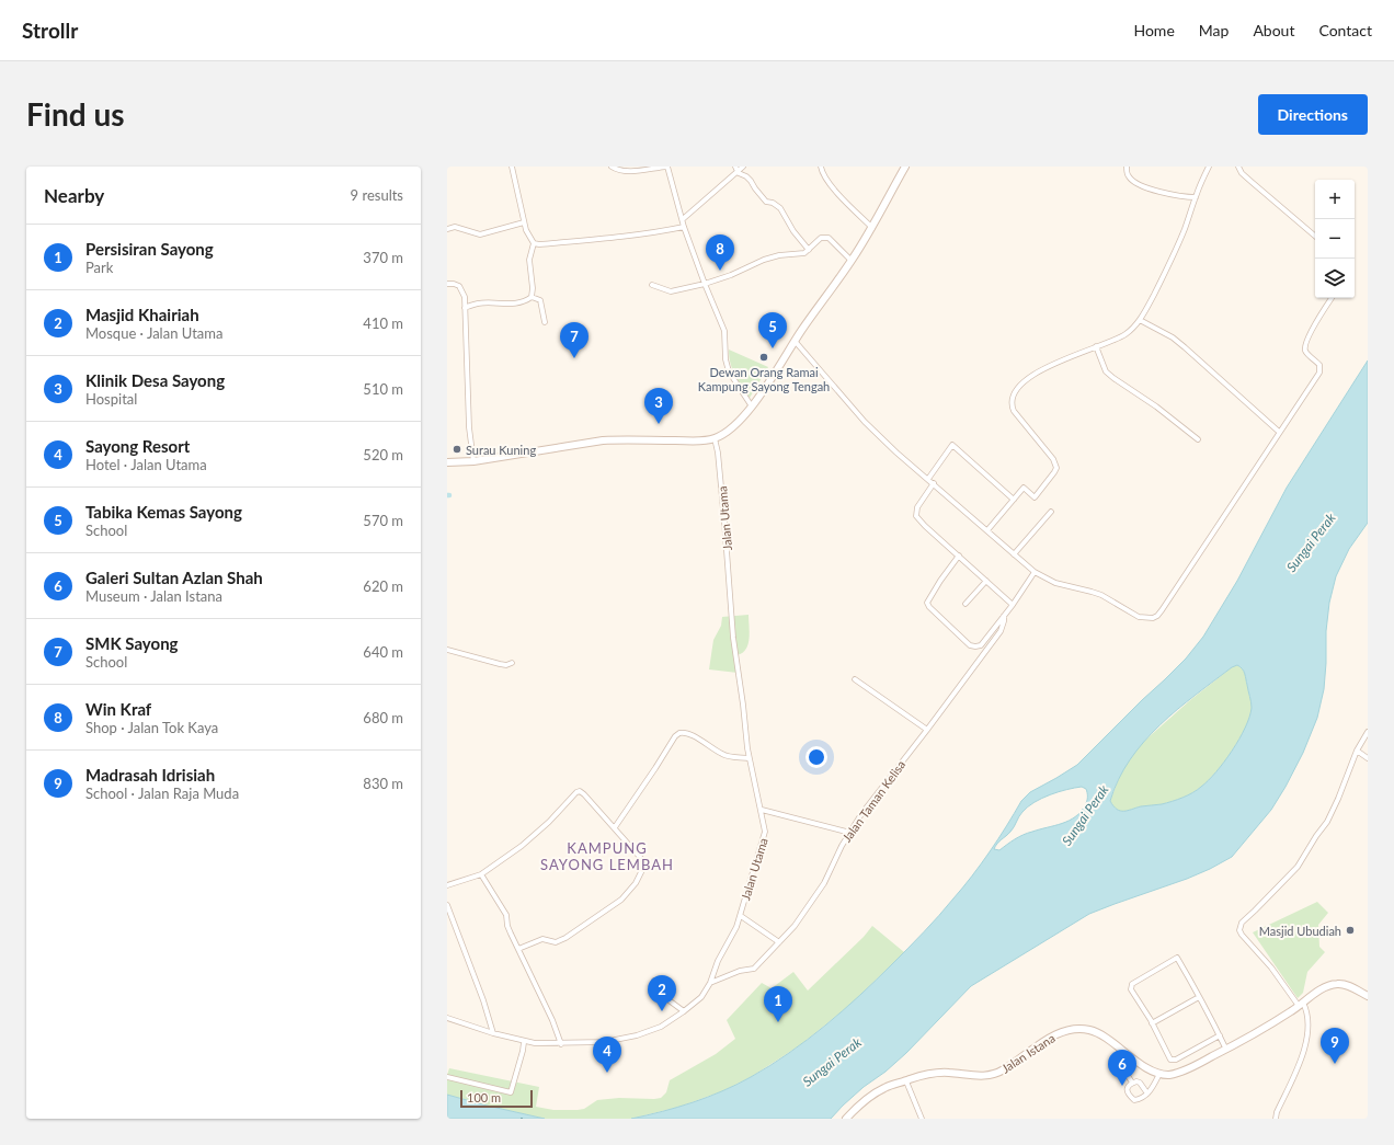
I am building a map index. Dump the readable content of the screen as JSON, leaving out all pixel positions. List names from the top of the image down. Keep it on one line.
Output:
{"streets":{"main road":["Jalan Istana"],"street":["Jalan Utama","Jalan Taman Kelisa"]},"crossings":[["Jalan Utama","Jalan Taman Kelisa"]],"districts":["KAMPUNG SAYONG LEMBAH"],"water":["Sungai Perak"],"places":["Dewan Orang Ramai Kampung Sayong Tengah","Surau Kuning","Masjid Ubudiah"],"scale_bar":"100 m","page":{"header":"Strollr","nav":["Home","Map","About","Contact"],"buttons":"Directions","title":"Find us","heading":["Nearby","9 results"],"map_buttons":["+","−"],"list":[{"mark":"1","name":"Persisiran Sayong","note":"Park","value":"370 m"},{"mark":"2","name":"Masjid Khairiah","note":"Mosque · Jalan Utama","value":"410 m"},{"mark":"3","name":"Klinik Desa Sayong","note":"Hospital","value":"510 m"},{"mark":"4","name":"Sayong Resort","note":"Hotel · Jalan Utama","value":"520 m"},{"mark":"5","name":"Tabika Kemas Sayong","note":"School","value":"570 m"},{"mark":"6","name":"Galeri Sultan Azlan Shah","note":"Museum · Jalan Istana","value":"620 m"},{"mark":"7","name":"SMK Sayong","note":"School","value":"640 m"},{"mark":"8","name":"Win Kraf","note":"Shop · Jalan Tok Kaya","value":"680 m"},{"mark":"9","name":"Madrasah Idrisiah","note":"School · Jalan Raja Muda","value":"830 m"}],"pins":["8","5","7","3","2","1","9","4","6"],"scale":"100 m"}}
